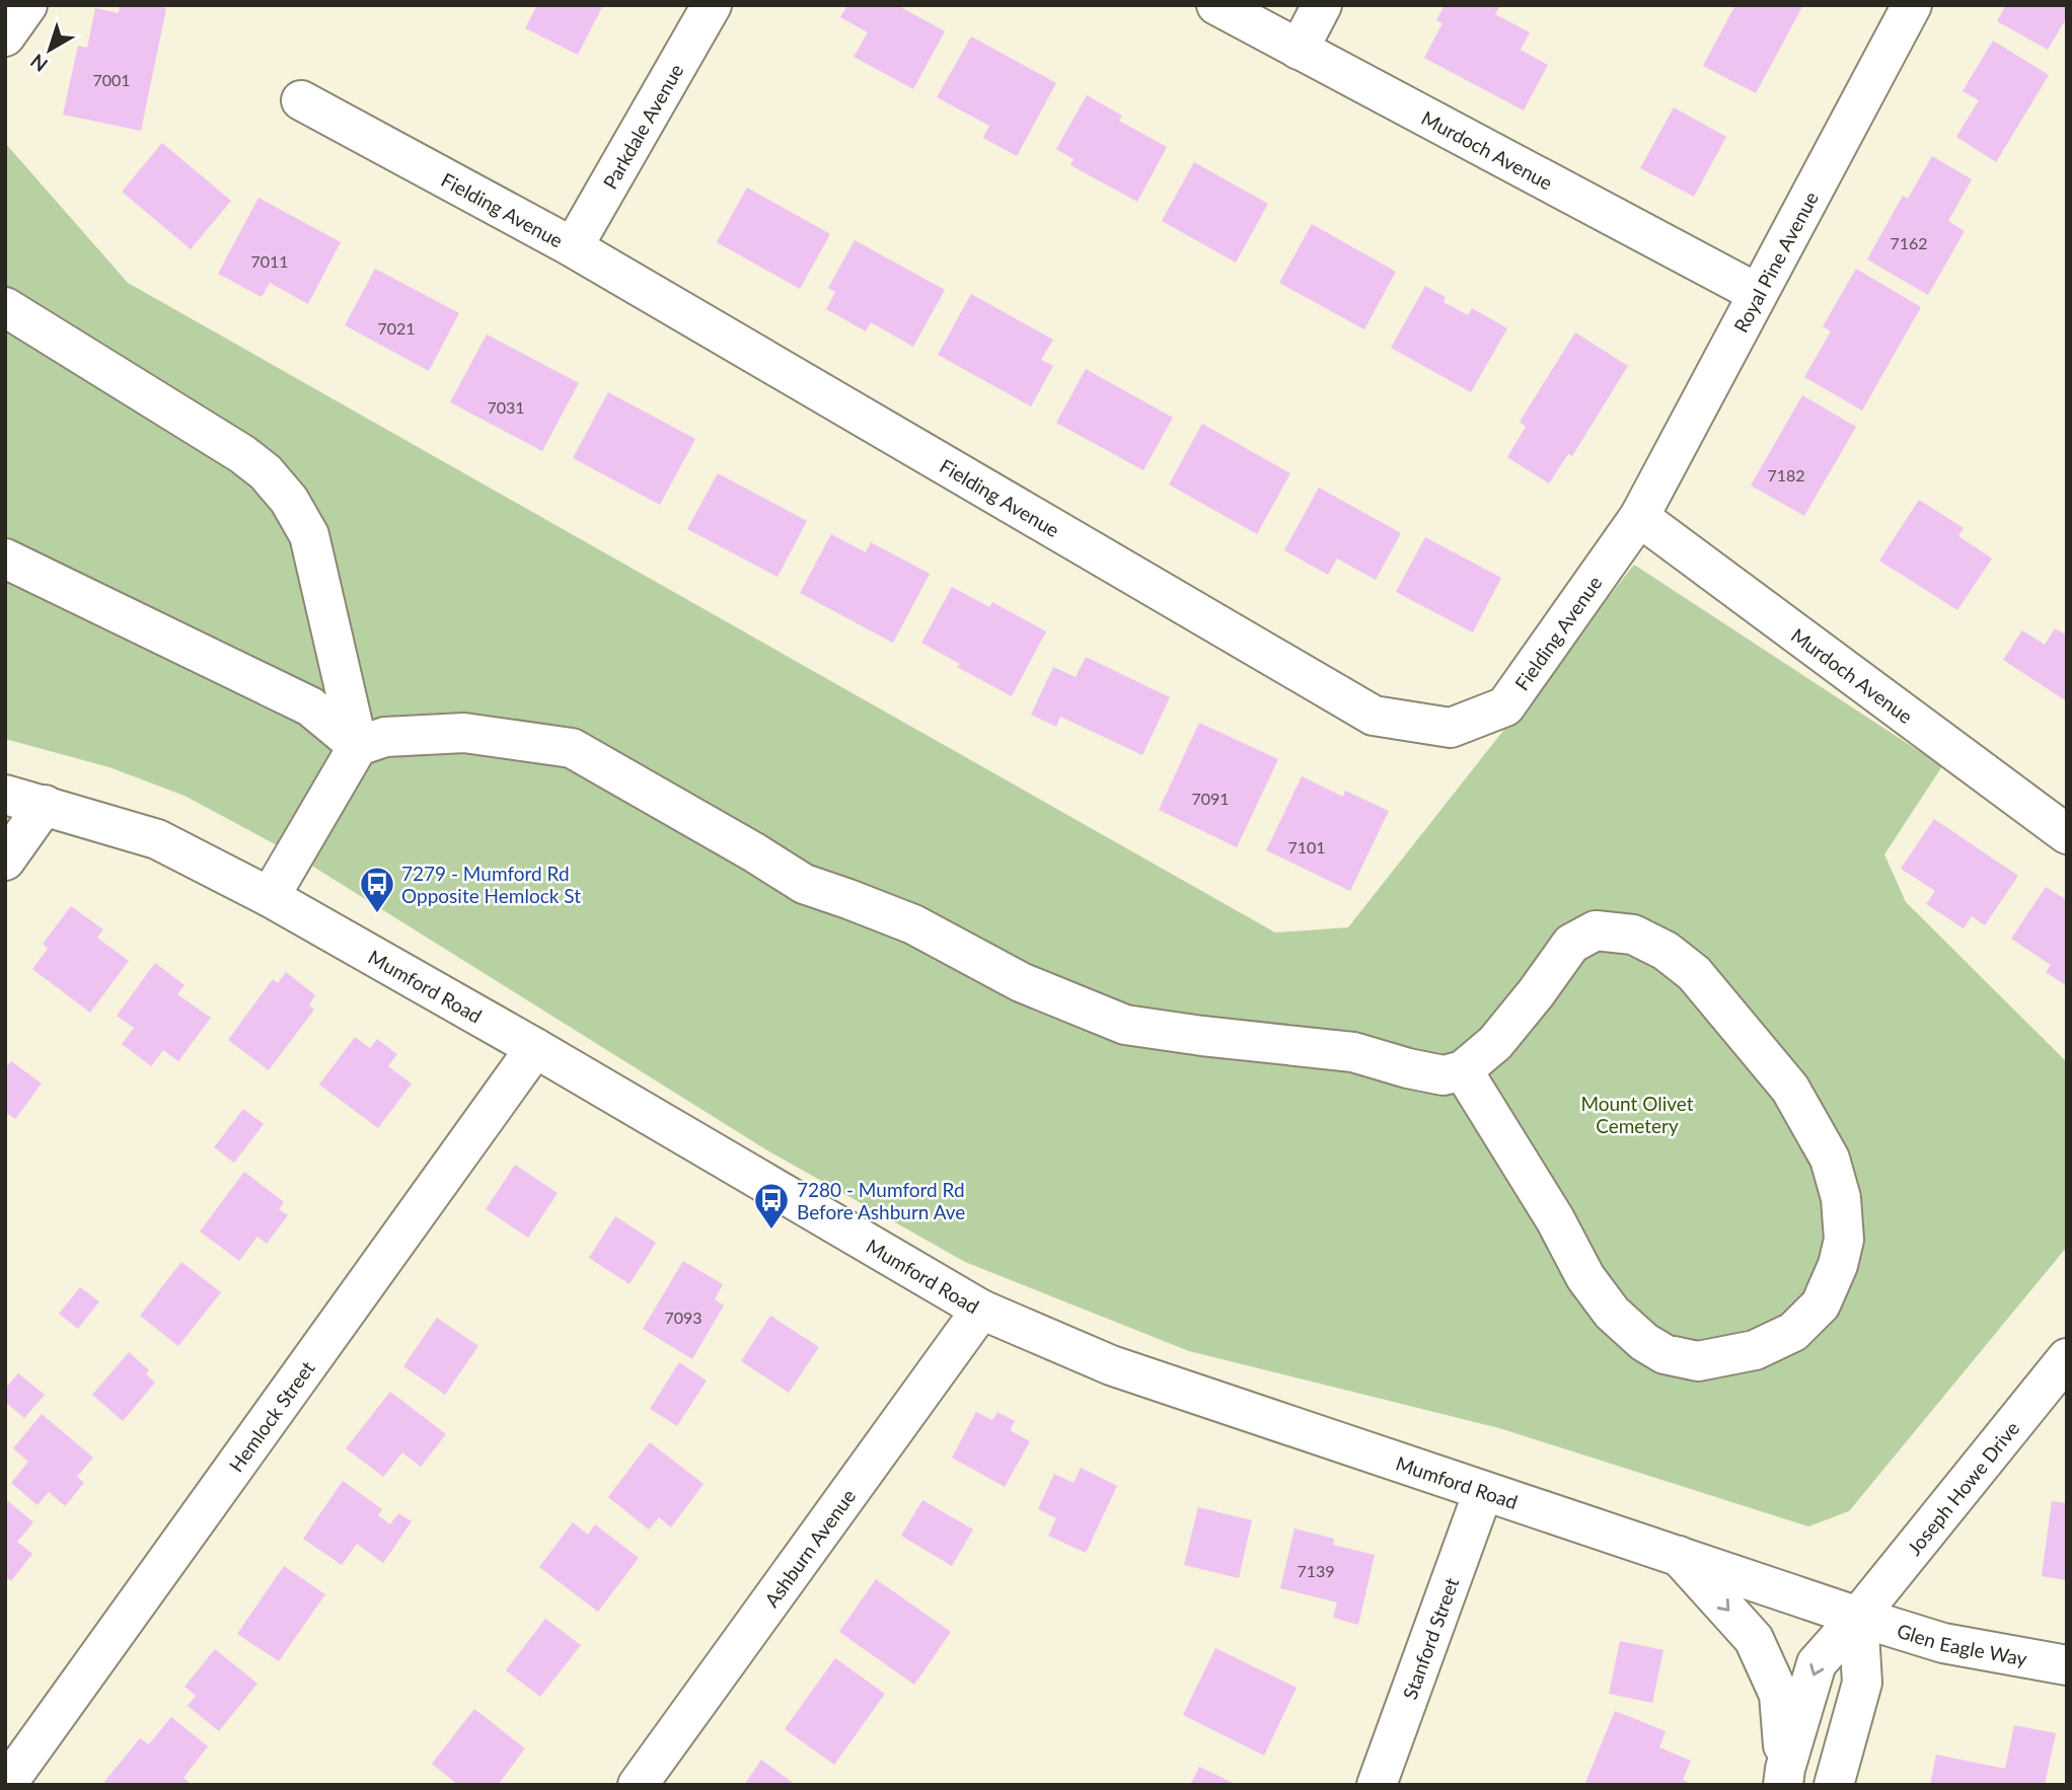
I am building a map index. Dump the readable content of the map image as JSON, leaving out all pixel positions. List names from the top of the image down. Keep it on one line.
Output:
{"streets":{"street":["Parkdale Avenue","Murdoch Avenue","Fielding Avenue","Royal Pine Avenue","Mumford Road","Hemlock Street","Joseph Howe Drive","Ashburn Avenue","Stanford Street","Glen Eagle Way"]},"crossings":[["Parkdale Avenue","Fielding Avenue"],["Murdoch Avenue","Fielding Avenue"],["Murdoch Avenue","Royal Pine Avenue"],["Fielding Avenue","Royal Pine Avenue"],["Mumford Road","Hemlock Street"],["Mumford Road","Joseph Howe Drive"],["Mumford Road","Ashburn Avenue"],["Mumford Road","Stanford Street"],["Mumford Road","Glen Eagle Way"],["Joseph Howe Drive","Glen Eagle Way"]],"parks":["Mount Olivet Cemetery"],"places":{"bus stop":["7279 - Mumford Rd Opposite Hemlock St","7280 - Mumford Rd Before Ashburn Ave"]},"house_numbers":["7001","7162","7011","7021","7031","7182","7091","7101","7093","7139"],"north":"bottom left"}
